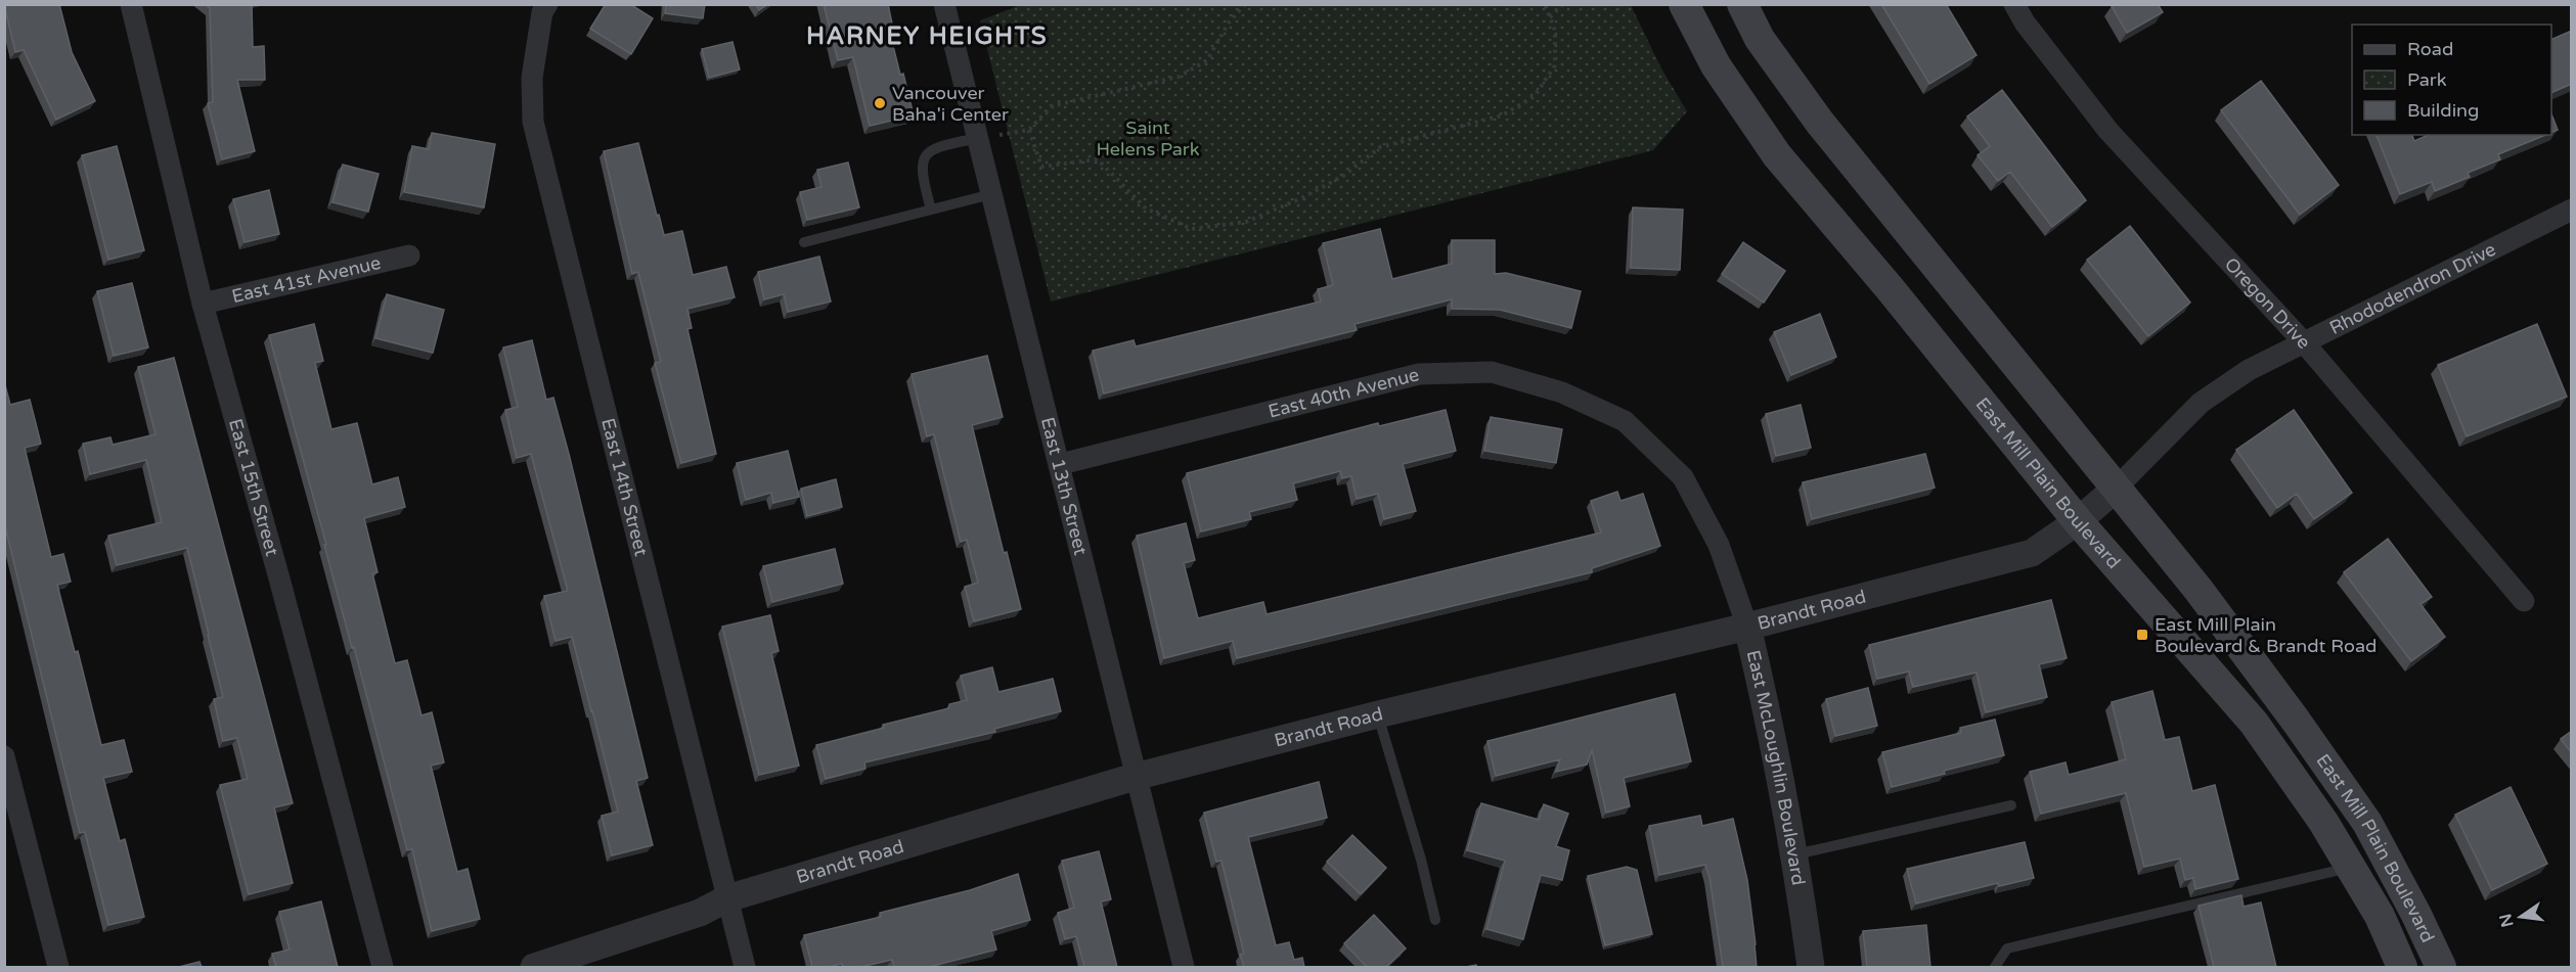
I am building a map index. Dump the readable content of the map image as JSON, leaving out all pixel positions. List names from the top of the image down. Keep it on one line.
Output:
{"streets":{"main road":["East Mill Plain Boulevard"],"street":["East 41st Avenue","Rhododendron Drive","Oregon Drive","East 40th Avenue","East 13th Street","East 15th Street","East 14th Street","Brandt Road","East McLoughlin Boulevard"]},"crossings":[["East 41st Avenue","East 15th Street"],["Rhododendron Drive","Oregon Drive"],["Rhododendron Drive","East Mill Plain Boulevard"],["Rhododendron Drive","Brandt Road"],["East 40th Avenue","East 13th Street"],["East 40th Avenue","East McLoughlin Boulevard"],["East Mill Plain Boulevard","Brandt Road"],["East 13th Street","Brandt Road"],["East 14th Street","Brandt Road"],["Brandt Road","East McLoughlin Boulevard"]],"districts":["HARNEY HEIGHTS"],"parks":["Saint Helens Park"],"places":{"other":["Vancouver Baha'i Center"],"transit":["East Mill Plain Boulevard & Brandt Road"]},"legend":["Road","Park","Building"],"north":"left"}
